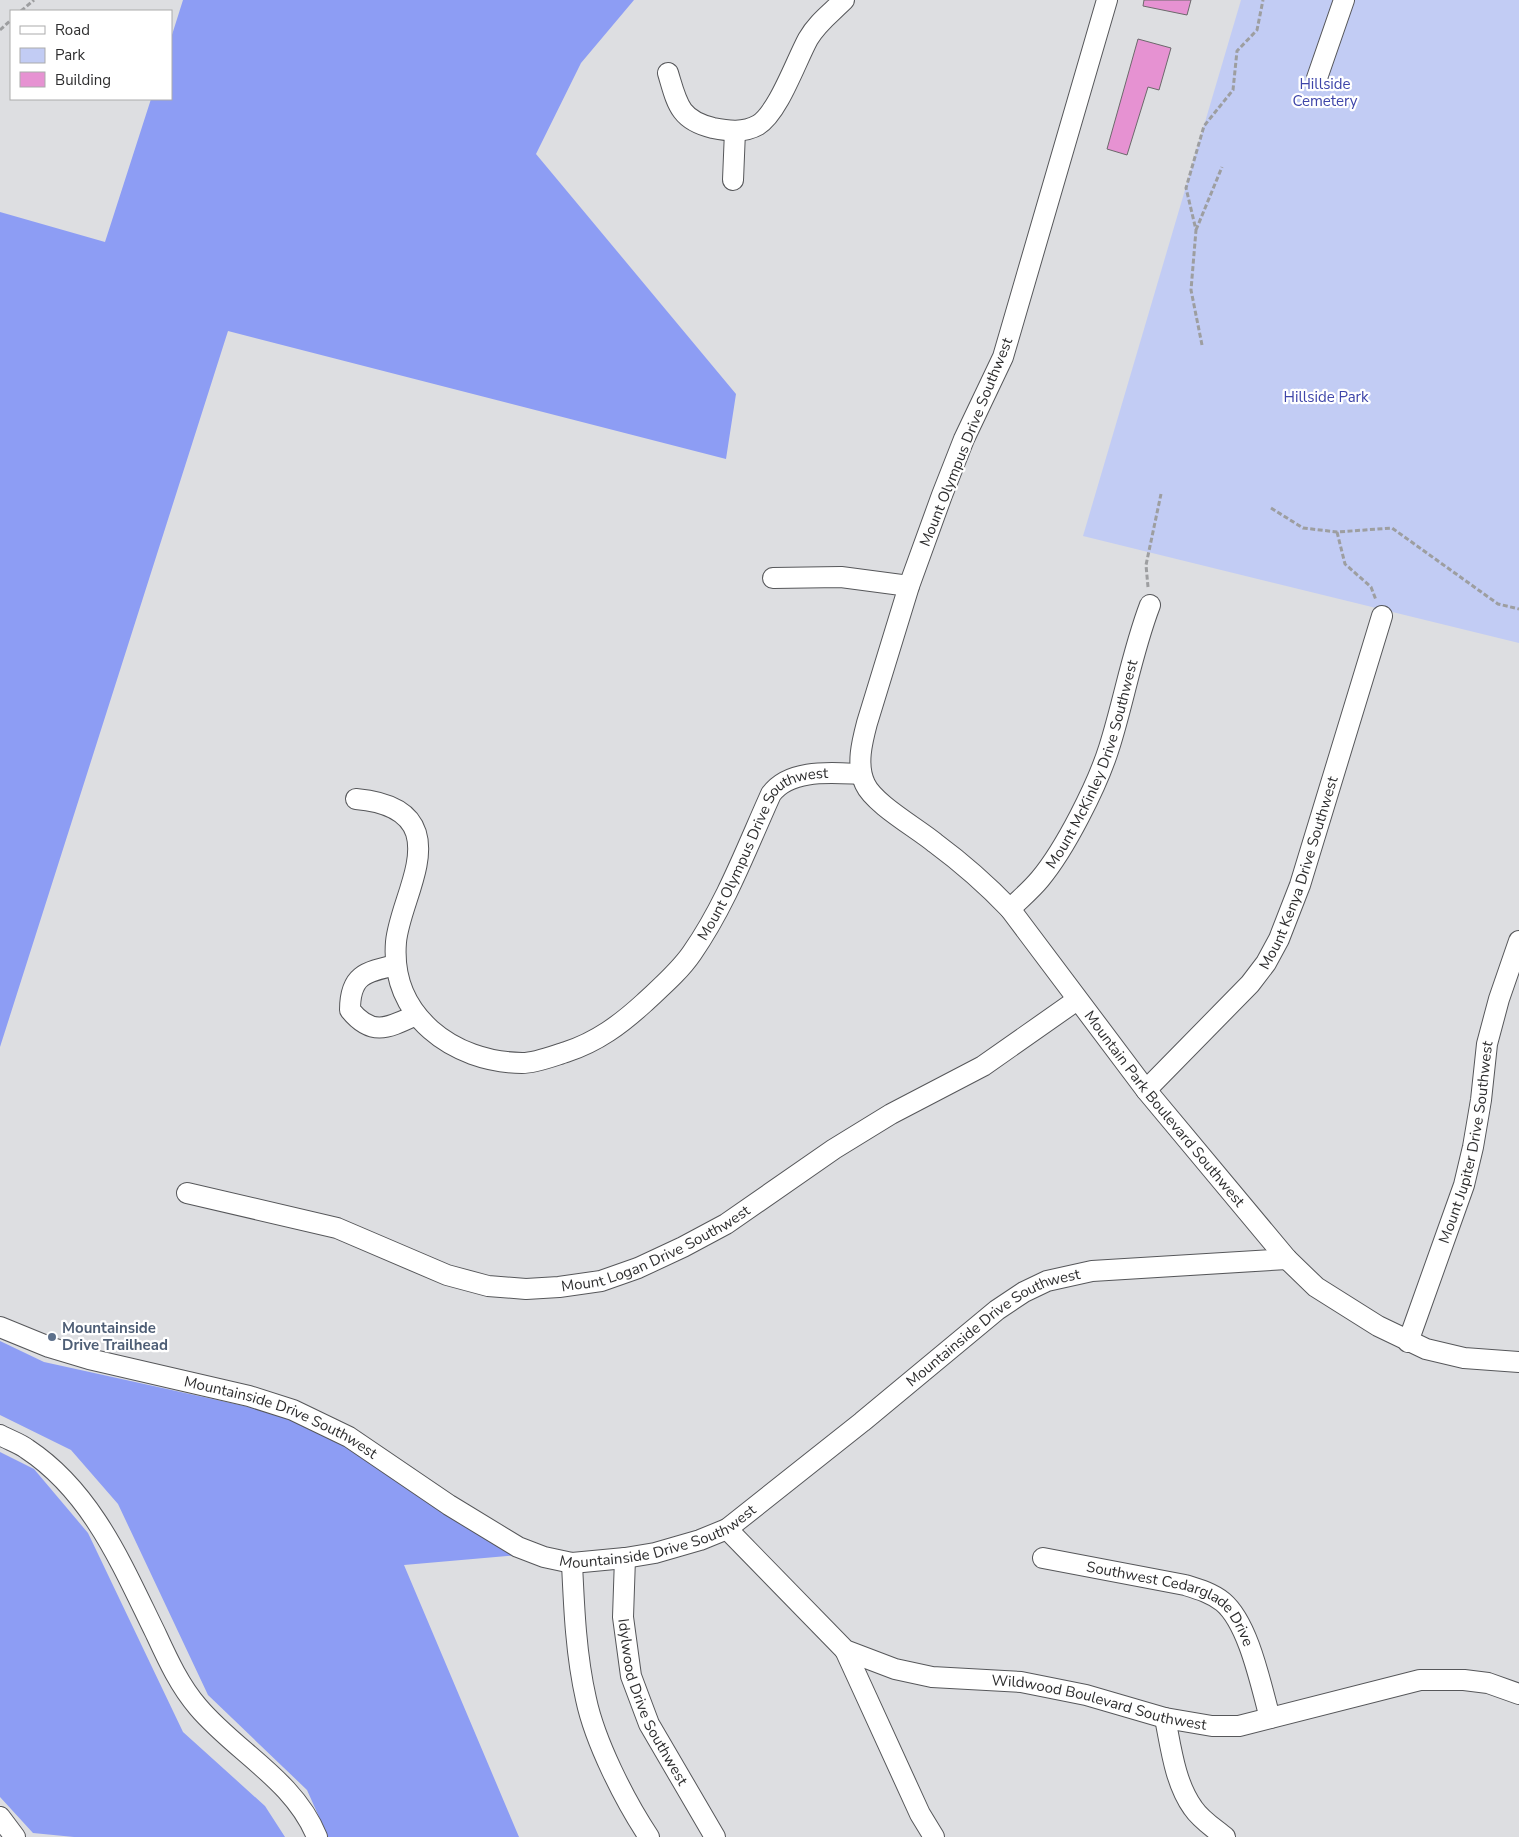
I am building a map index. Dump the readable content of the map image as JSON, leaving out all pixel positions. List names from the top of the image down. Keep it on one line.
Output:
{"streets":{"street":["Mount Olympus Drive Southwest","Mount McKinley Drive Southwest","Mount Kenya Drive Southwest","Mountain Park Boulevard Southwest","Mount Jupiter Drive Southwest","Mount Logan Drive Southwest","Mountainside Drive Southwest","Southwest Cedarglade Drive","Idylwood Drive Southwest","Wildwood Boulevard Southwest"]},"crossings":[["Mount Olympus Drive Southwest","Mountain Park Boulevard Southwest"],["Mount McKinley Drive Southwest","Mountain Park Boulevard Southwest"],["Mount Kenya Drive Southwest","Mountain Park Boulevard Southwest"],["Mountain Park Boulevard Southwest","Mount Jupiter Drive Southwest"],["Mountain Park Boulevard Southwest","Mount Logan Drive Southwest"],["Mountain Park Boulevard Southwest","Mountainside Drive Southwest"],["Mountainside Drive Southwest","Idylwood Drive Southwest"],["Mountainside Drive Southwest","Wildwood Boulevard Southwest"],["Southwest Cedarglade Drive","Wildwood Boulevard Southwest"]],"parks":["Hillside Cemetery","Hillside Park"],"places":["Mountainside Drive Trailhead"],"legend":["Road","Park","Building"]}
